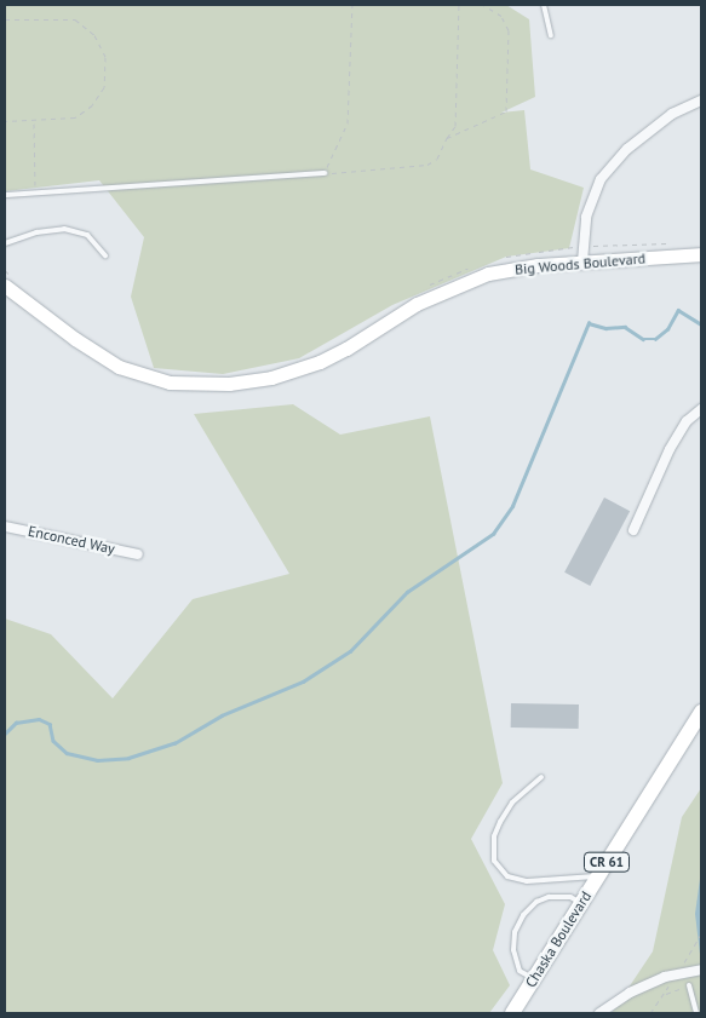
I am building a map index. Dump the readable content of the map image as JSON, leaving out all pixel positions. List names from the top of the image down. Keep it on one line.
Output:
{"streets":{"main road":["CR 61","Chaska Boulevard"],"street":["Big Woods Boulevard","Enconced Way"]}}
